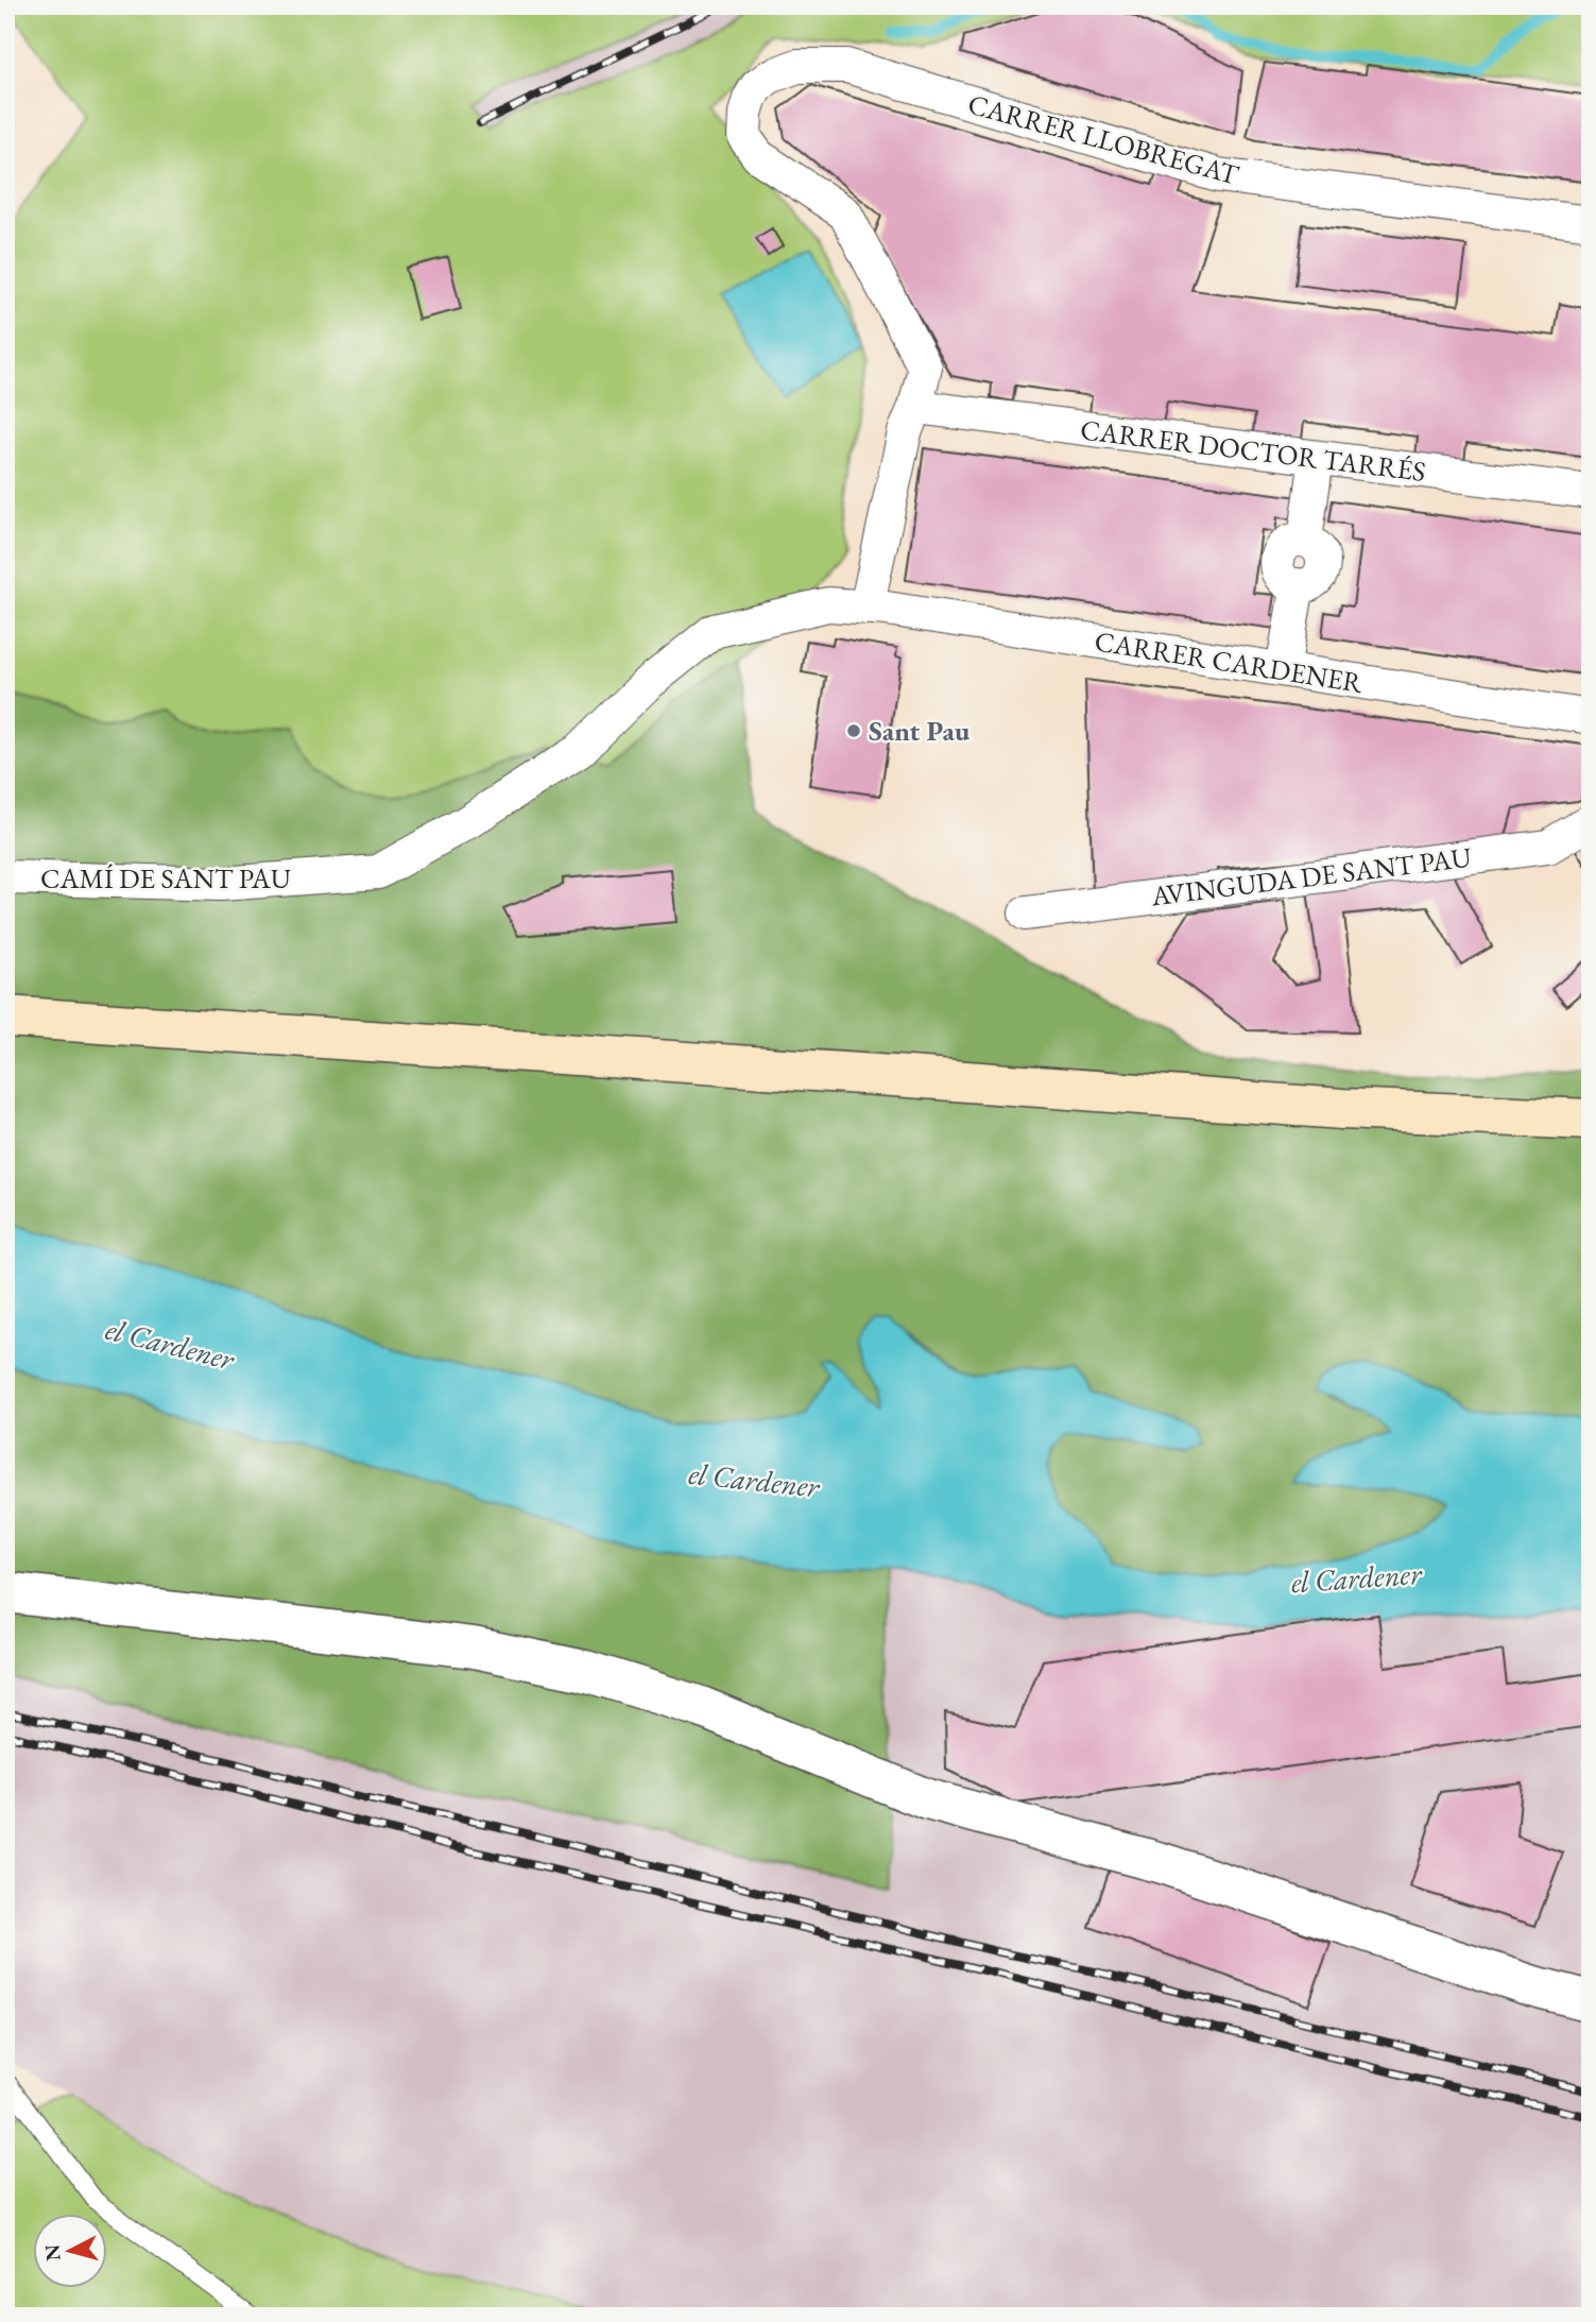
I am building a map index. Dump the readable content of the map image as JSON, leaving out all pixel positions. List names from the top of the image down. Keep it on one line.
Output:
{"streets":{"street":["CARRER LLOBREGAT","CARRER DOCTOR TARRÉS","CARRER CARDENER","AVINGUDA DE SANT PAU","CAMÍ DE SANT PAU"]},"crossings":[["CARRER LLOBREGAT","CARRER DOCTOR TARRÉS"],["CARRER CARDENER","CAMÍ DE SANT PAU"]],"water":["el Cardener"],"places":["Sant Pau"],"north":"left"}
